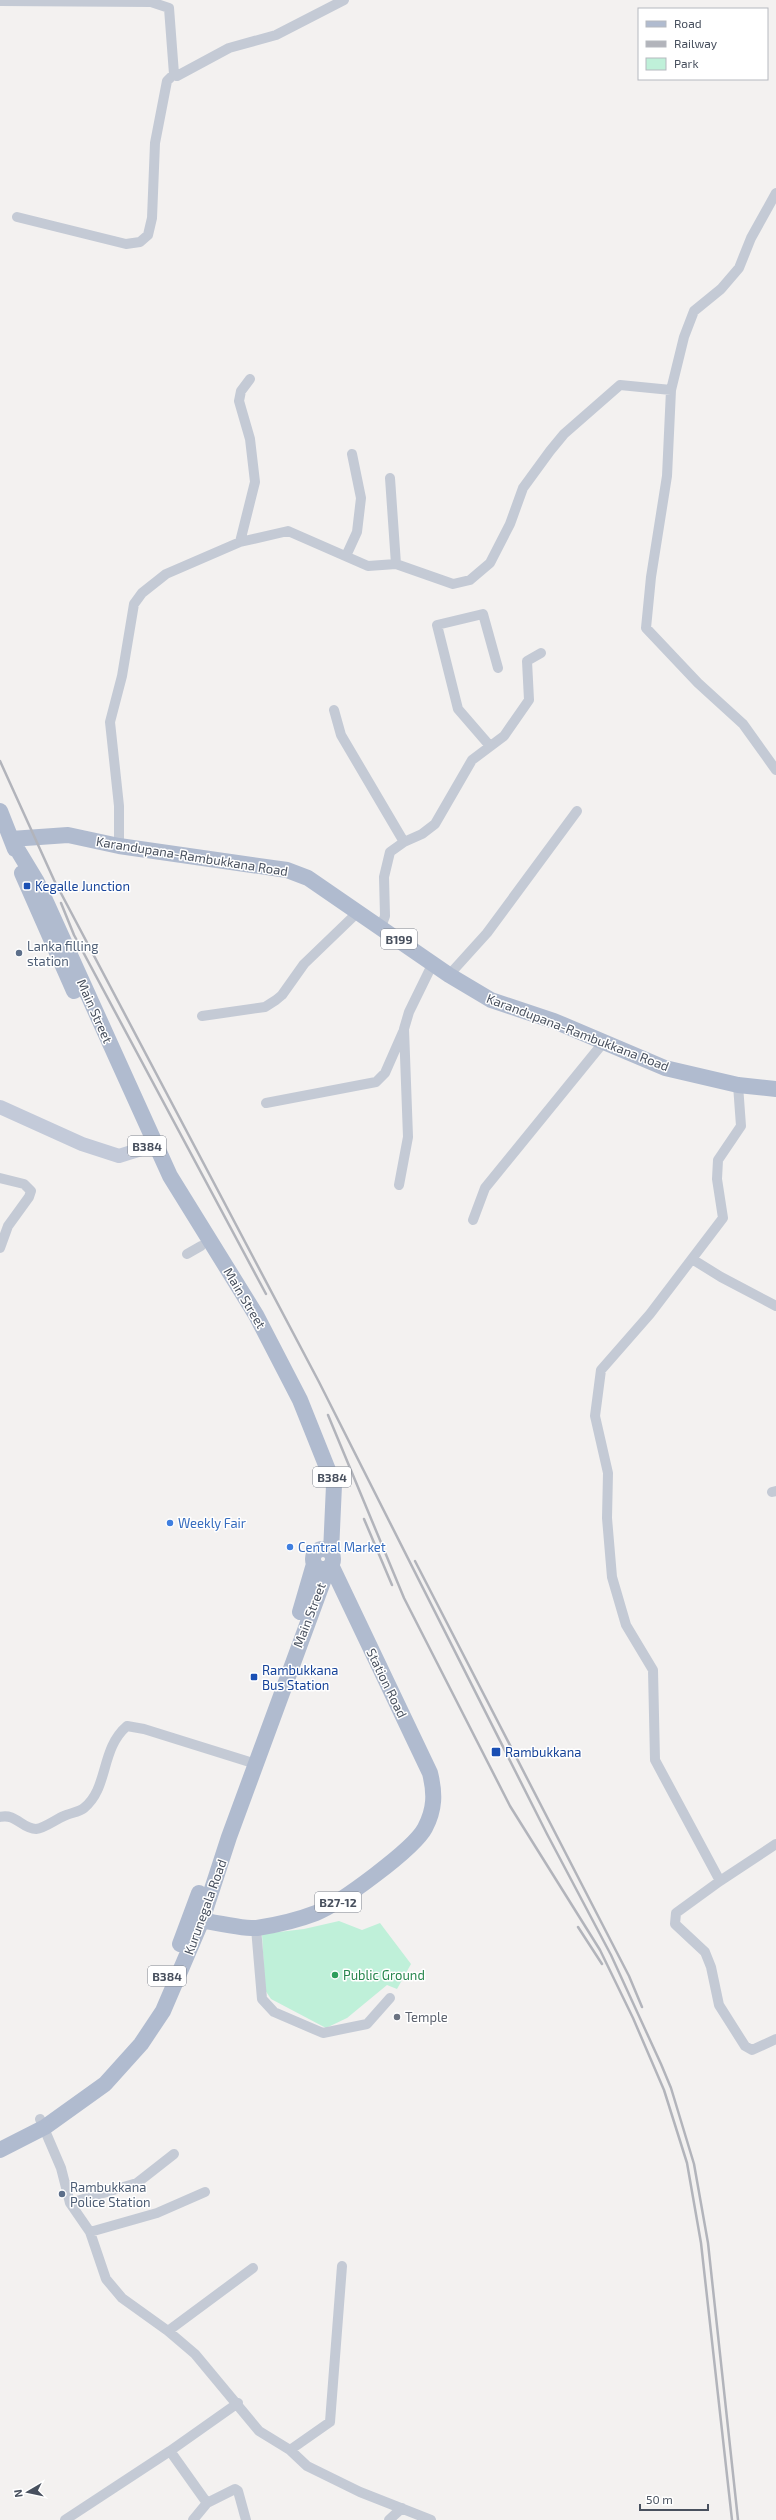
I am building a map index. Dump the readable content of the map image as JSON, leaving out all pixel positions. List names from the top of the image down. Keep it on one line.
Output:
{"streets":{"main road":["Karandupana-Rambukkana Road","B199","Main Street","B384","Station Road","B27-12","Kurunegala Road"]},"crossings":[["Karandupana-Rambukkana Road","Main Street"],["Main Street","Station Road"],["Main Street","Kurunegala Road"],["Station Road","B27-12"],["B27-12","Kurunegala Road"]],"places":{"transit":["Kegalle Junction","Rambukkana Bus Station","Rambukkana"],"other":["Lanka filling station","Weekly Fair","Central Market","Public Ground","Temple","Rambukkana Police Station"]},"legend":["Road","Railway","Park"],"scale_bar":"50 m","north":"left"}
